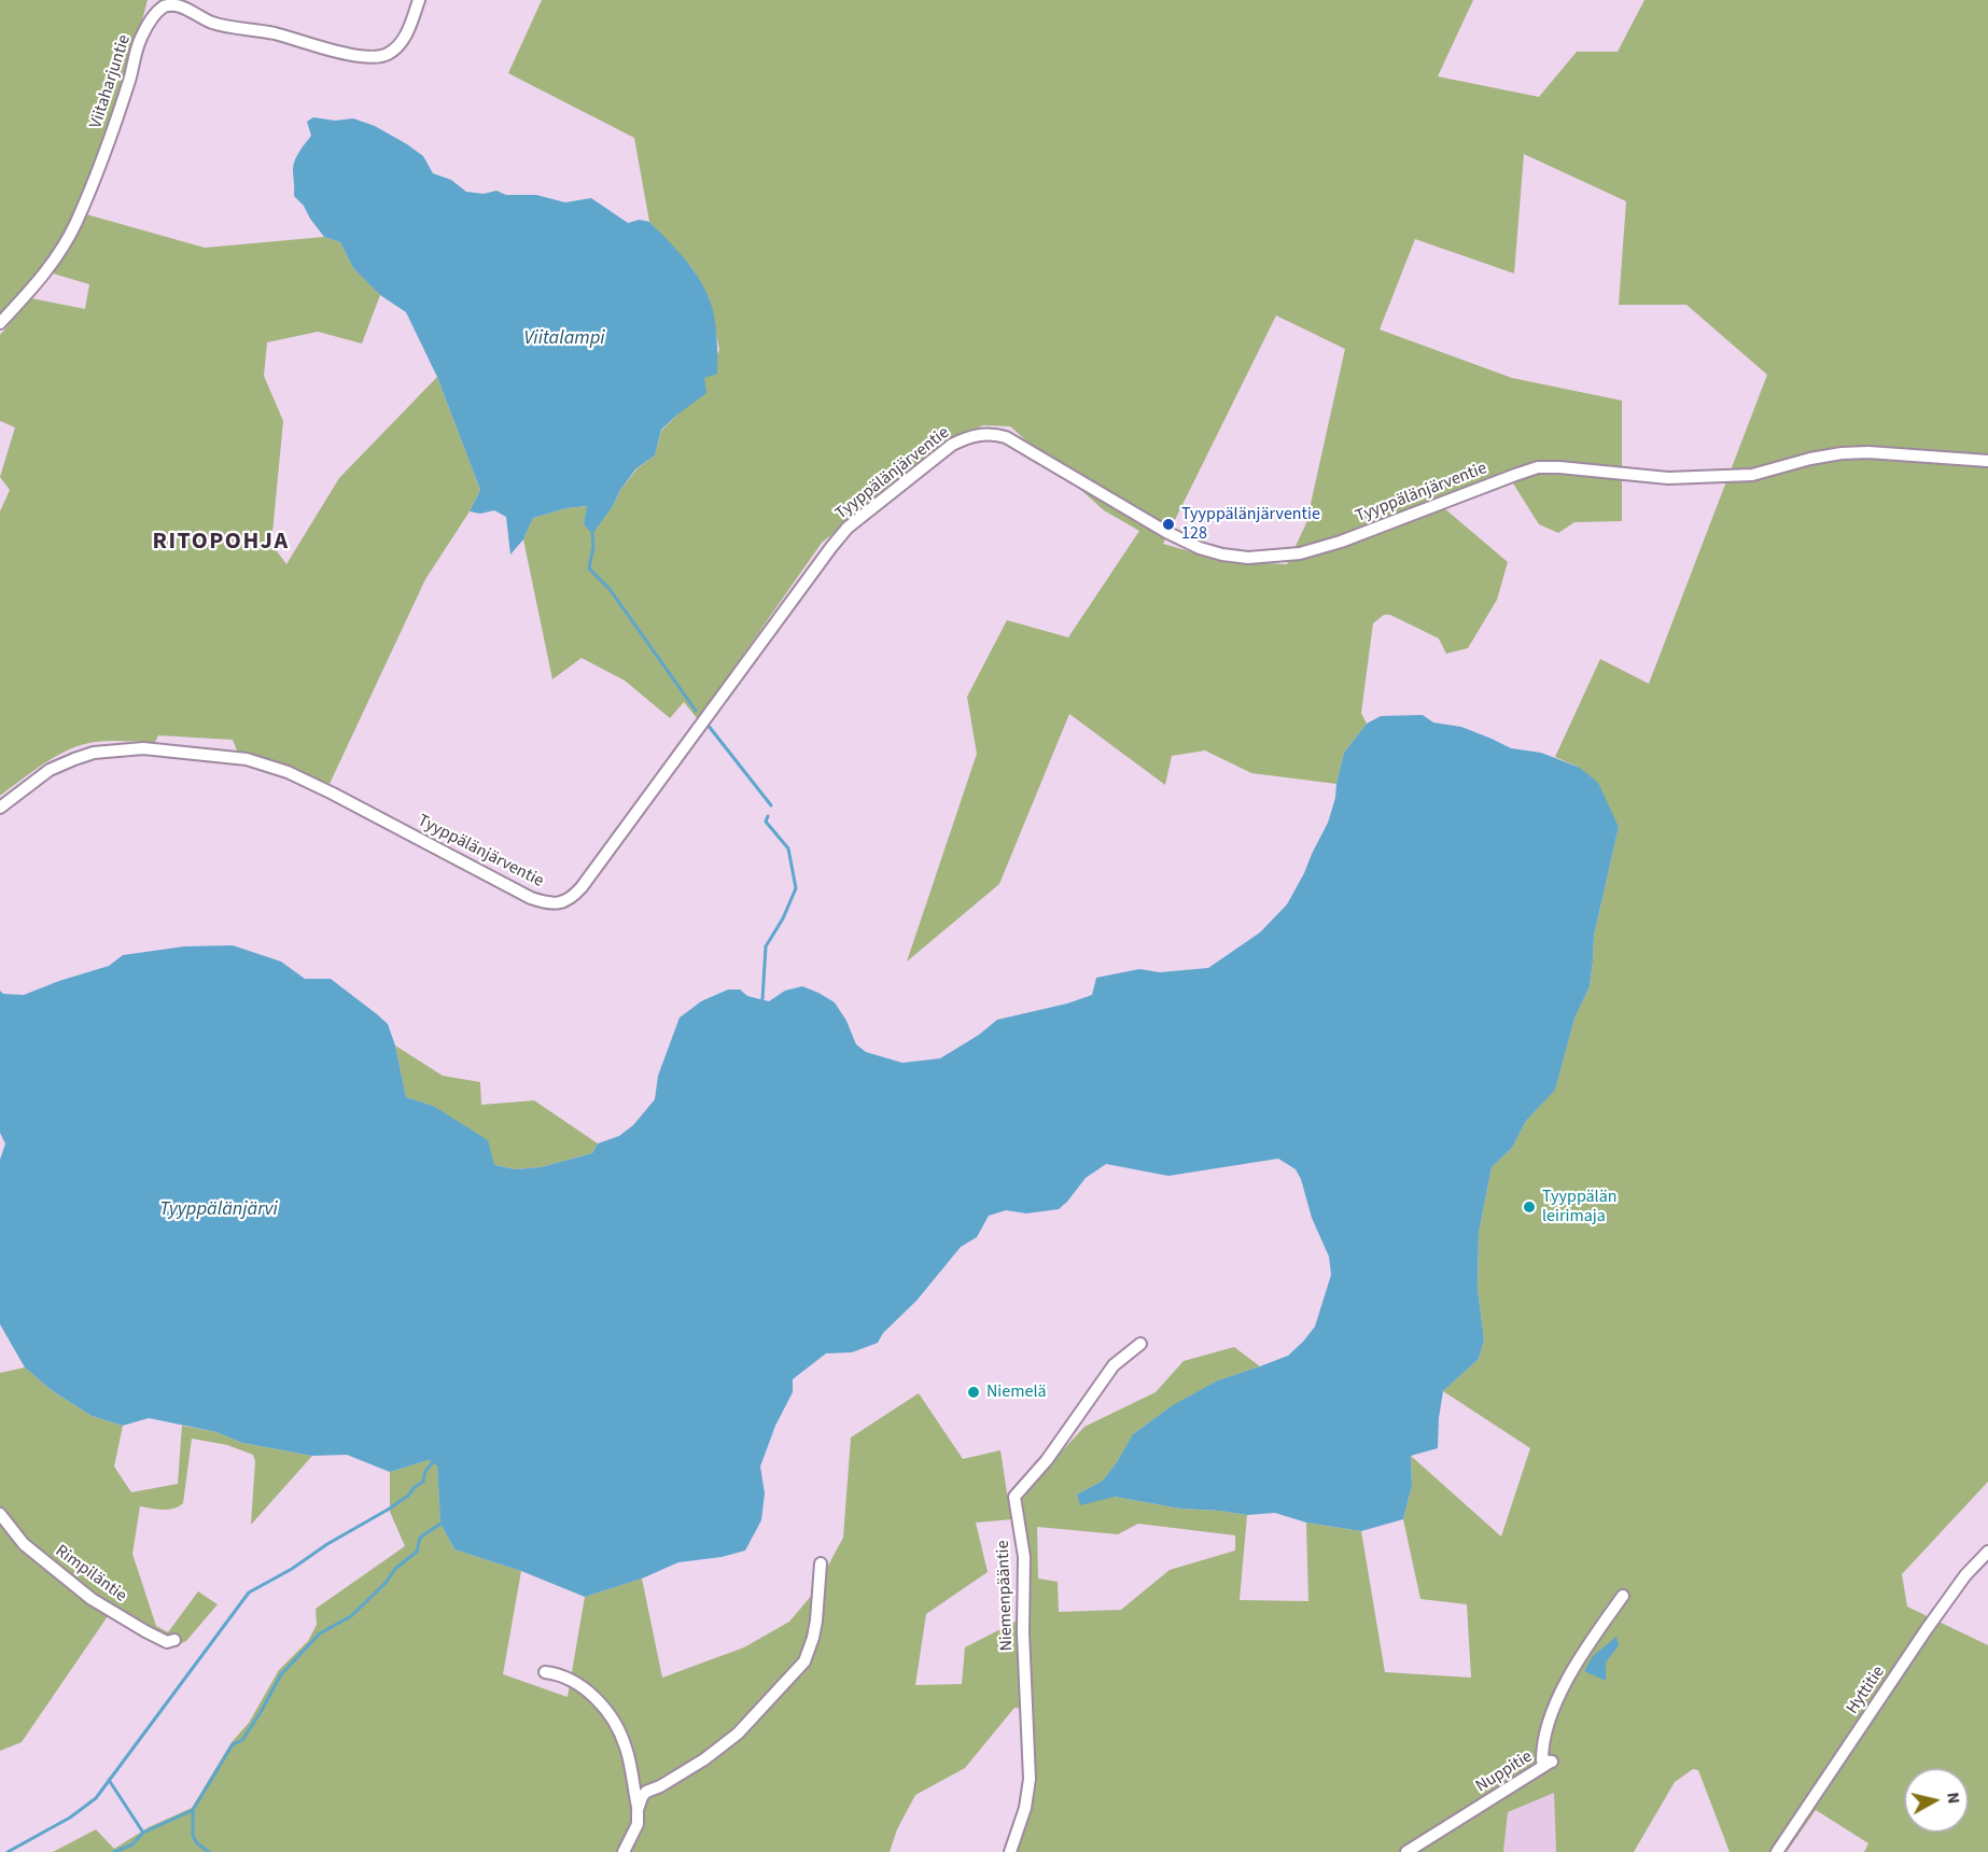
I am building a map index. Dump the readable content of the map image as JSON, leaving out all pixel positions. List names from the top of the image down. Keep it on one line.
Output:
{"streets":{"street":["Viitaharjuntie","Tyyppälänjärventie","Rimpiläntie","Niemenpääntie","Hyttitie","Nuppitie"]},"districts":["RITOPOHJA"],"water":["Viitalampi","Tyyppälänjärvi"],"places":["Tyyppälänjärventie 128","Tyyppälän leirimaja","Niemelä"],"north":"right"}
